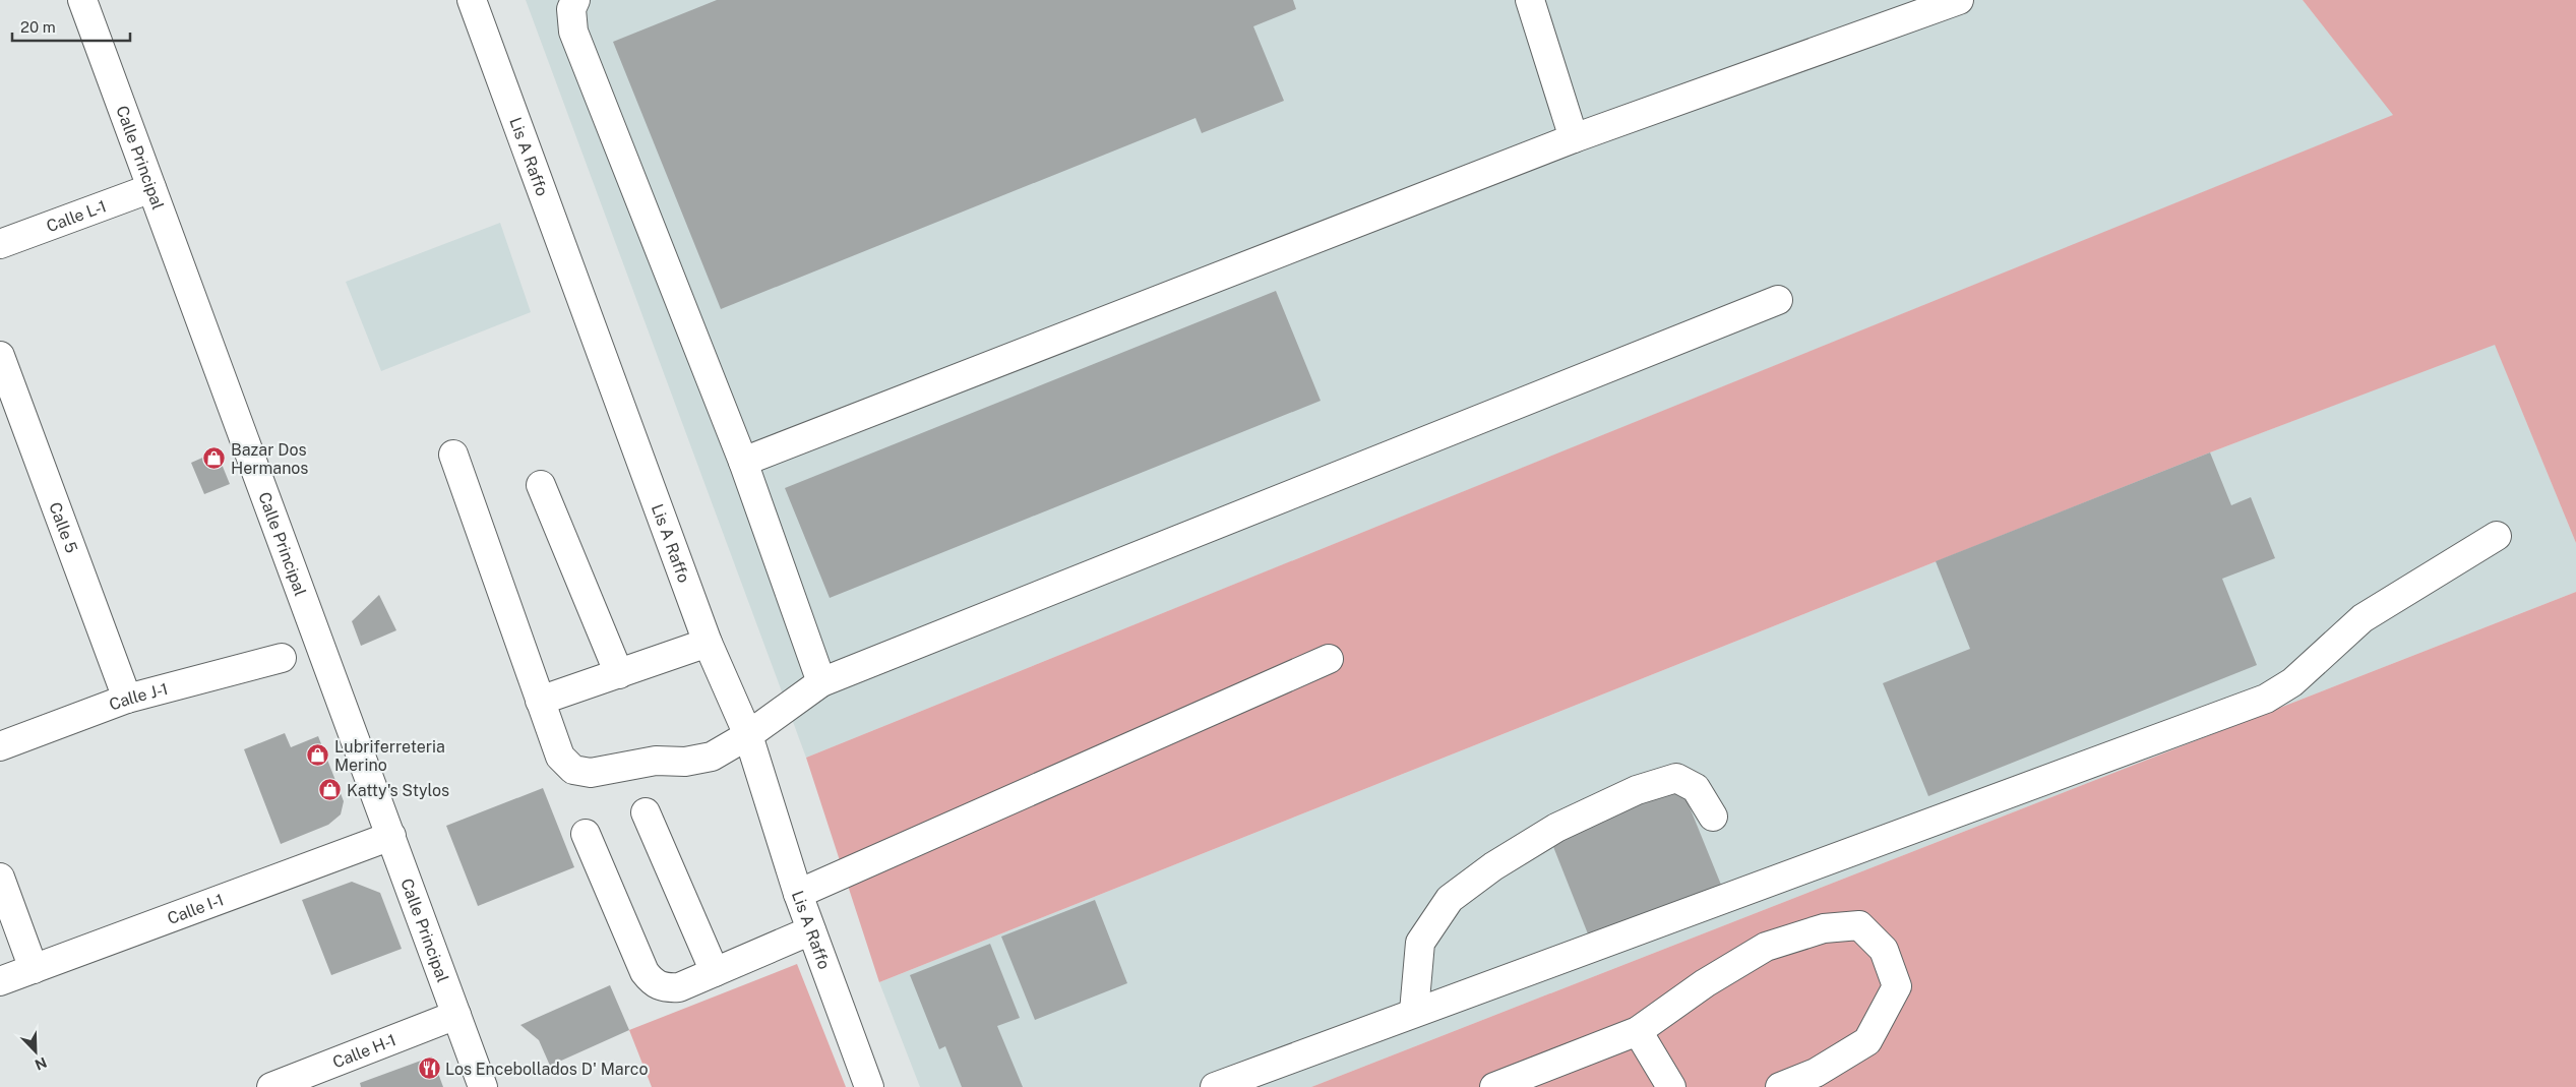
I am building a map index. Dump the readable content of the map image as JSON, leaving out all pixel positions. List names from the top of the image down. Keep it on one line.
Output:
{"streets":{"street":["Calle Principal","Lis A Raffo","Calle L-1","Calle 5","Calle J-1","Calle I-1","Calle H-1"]},"crossings":[["Calle Principal","Calle L-1"],["Calle Principal","Calle I-1"],["Calle Principal","Calle H-1"],["Calle 5","Calle J-1"]],"places":{"shop":["Bazar Dos Hermanos","Lubriferreteria Merino","Katty's Stylos"],"restaurant":["Los Encebollados D' Marco"]},"scale_bar":"20 m","north":"bottom right"}
